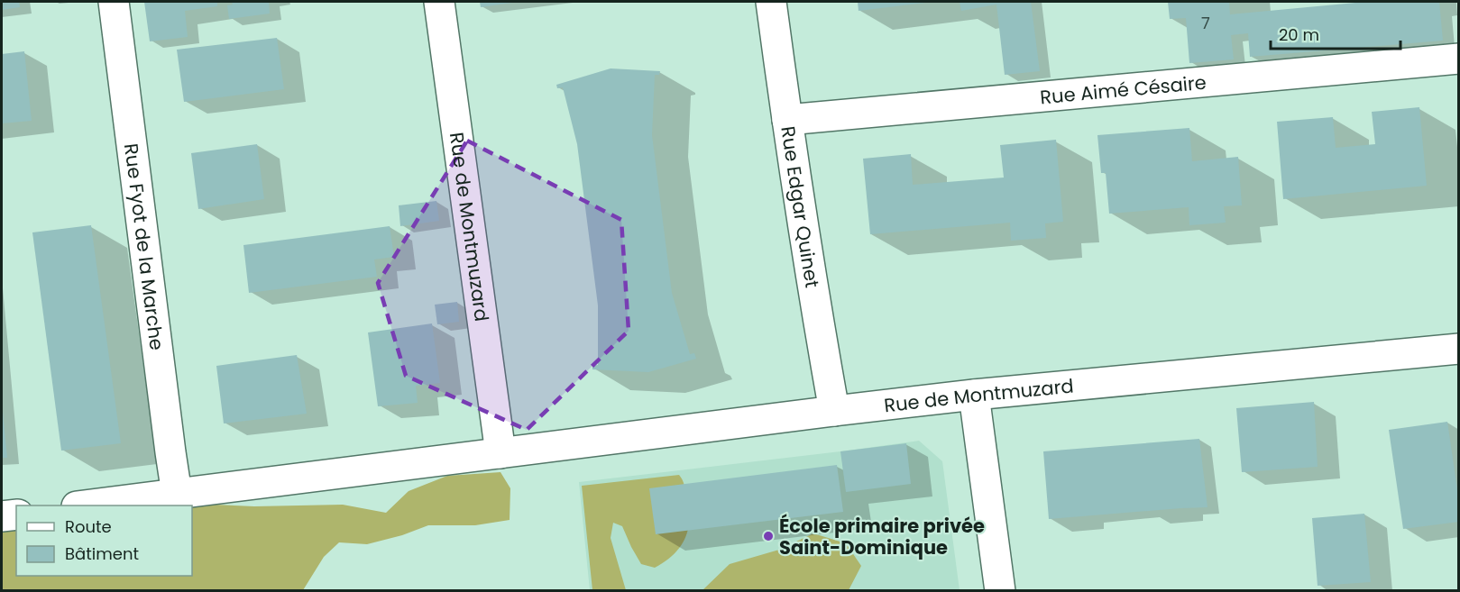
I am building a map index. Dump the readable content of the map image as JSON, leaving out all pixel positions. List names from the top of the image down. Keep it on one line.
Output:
{"streets":{"street":["Rue Aimé Césaire","Rue Edgar Quinet","Rue de Montmuzard","Rue Fyot de la Marche"]},"crossings":[["Rue Aimé Césaire","Rue Edgar Quinet"],["Rue Edgar Quinet","Rue de Montmuzard"],["Rue de Montmuzard","Rue Fyot de la Marche"]],"places":["École primaire privée Saint-Dominique"],"house_numbers":["7"],"legend":["Route","Bâtiment"],"scale_bar":"20 m"}
